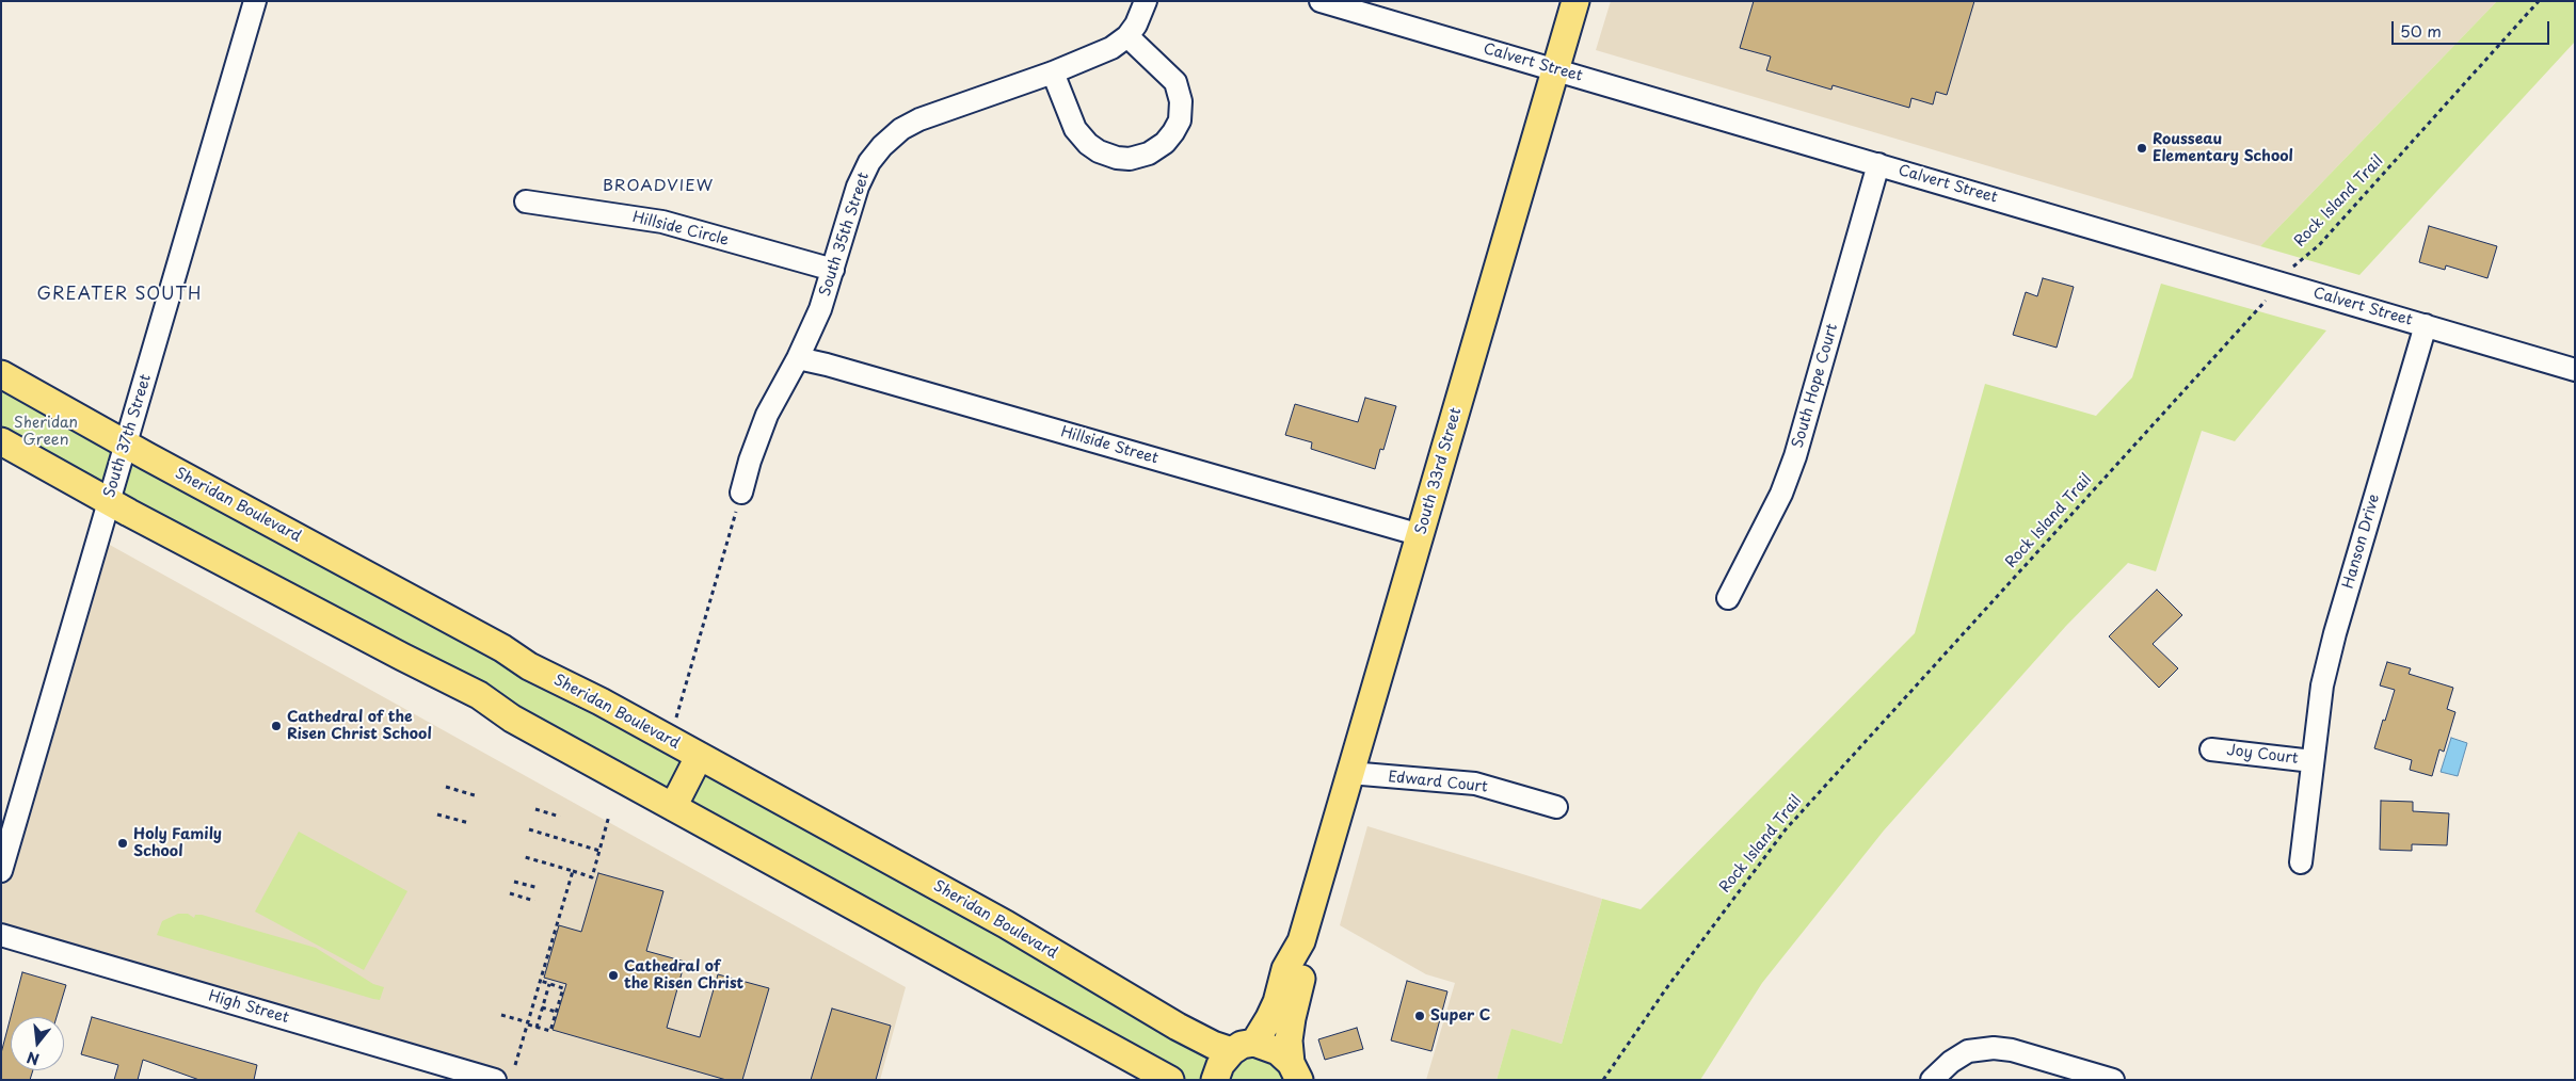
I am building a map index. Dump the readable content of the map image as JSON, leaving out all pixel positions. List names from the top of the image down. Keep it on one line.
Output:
{"streets":{"main road":["South 33rd Street","Sheridan Boulevard"],"street":["Calvert Street","Hillside Circle","South 35th Street","South Hope Court","South 37th Street","Hillside Street","Hanson Drive","Joy Court","Edward Court","High Street"],"path":["Rock Island Trail"]},"crossings":[["Calvert Street","Rock Island Trail"],["Calvert Street","South Hope Court"],["Calvert Street","South 33rd Street"],["Calvert Street","Hanson Drive"],["Hillside Circle","South 35th Street"],["South 35th Street","Hillside Street"],["South 37th Street","Sheridan Boulevard"],["Hillside Street","South 33rd Street"],["South 33rd Street","Sheridan Boulevard"],["South 33rd Street","Edward Court"],["Hanson Drive","Joy Court"]],"districts":["BROADVIEW","GREATER SOUTH"],"parks":["Sheridan Green"],"places":["Rousseau Elementary School","Cathedral of the Risen Christ School","Holy Family School","Cathedral of the Risen Christ","Super C"],"scale_bar":"50 m","north":"bottom"}
